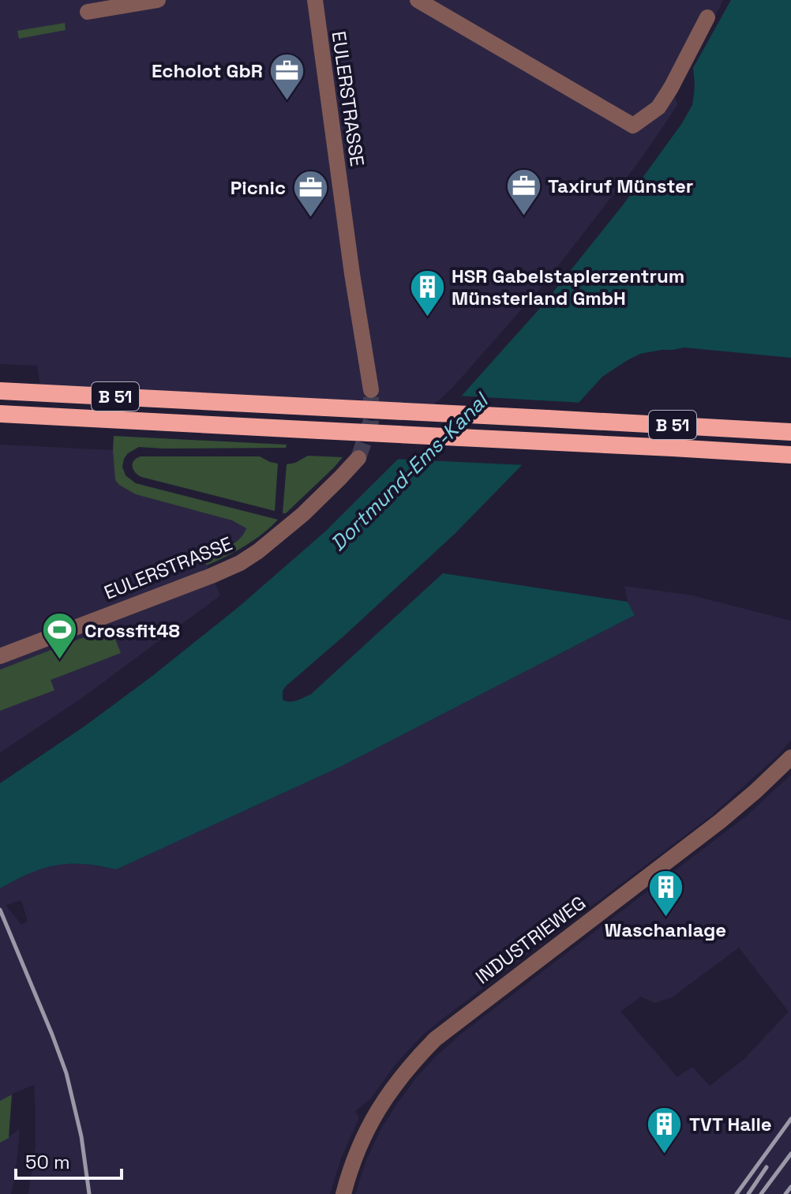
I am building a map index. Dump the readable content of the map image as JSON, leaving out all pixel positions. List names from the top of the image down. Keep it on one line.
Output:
{"streets":{"highway":["B 51"],"street":["EULERSTRASSE","INDUSTRIEWEG"]},"water":["Dortmund-Ems-Kanal"],"places":{"office":["Echolot GbR","Taxiruf Münster","Picnic"],"building":["HSR Gabelstaplerzentrum Münsterland GmbH","Waschanlage","TVT Halle"],"sports":["Crossfit48"]},"scale_bar":"50 m"}
